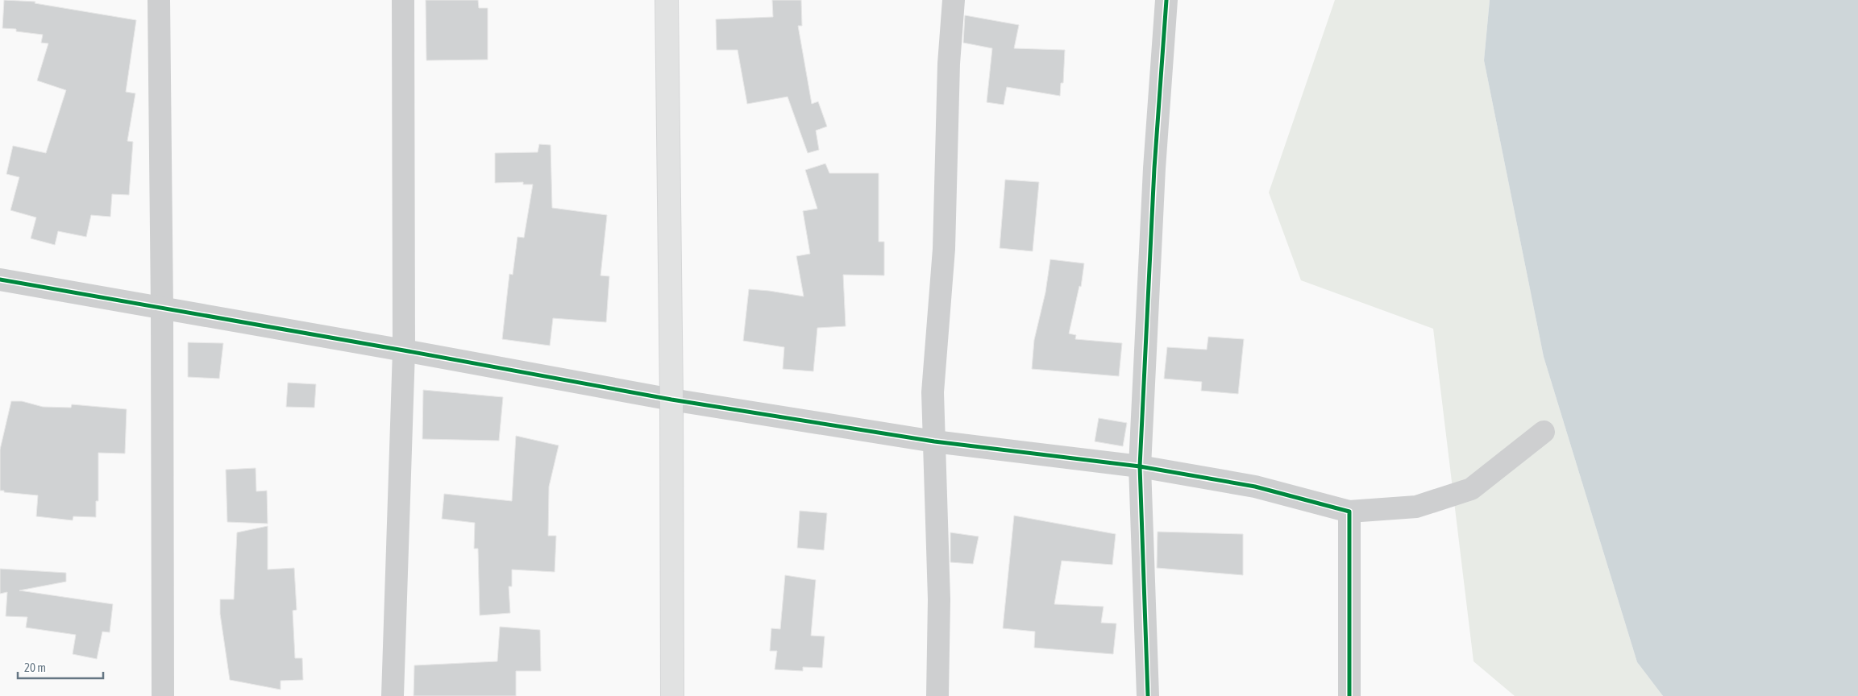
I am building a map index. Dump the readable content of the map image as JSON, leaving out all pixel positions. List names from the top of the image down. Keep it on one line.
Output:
{"scale_bar":"20 m"}
